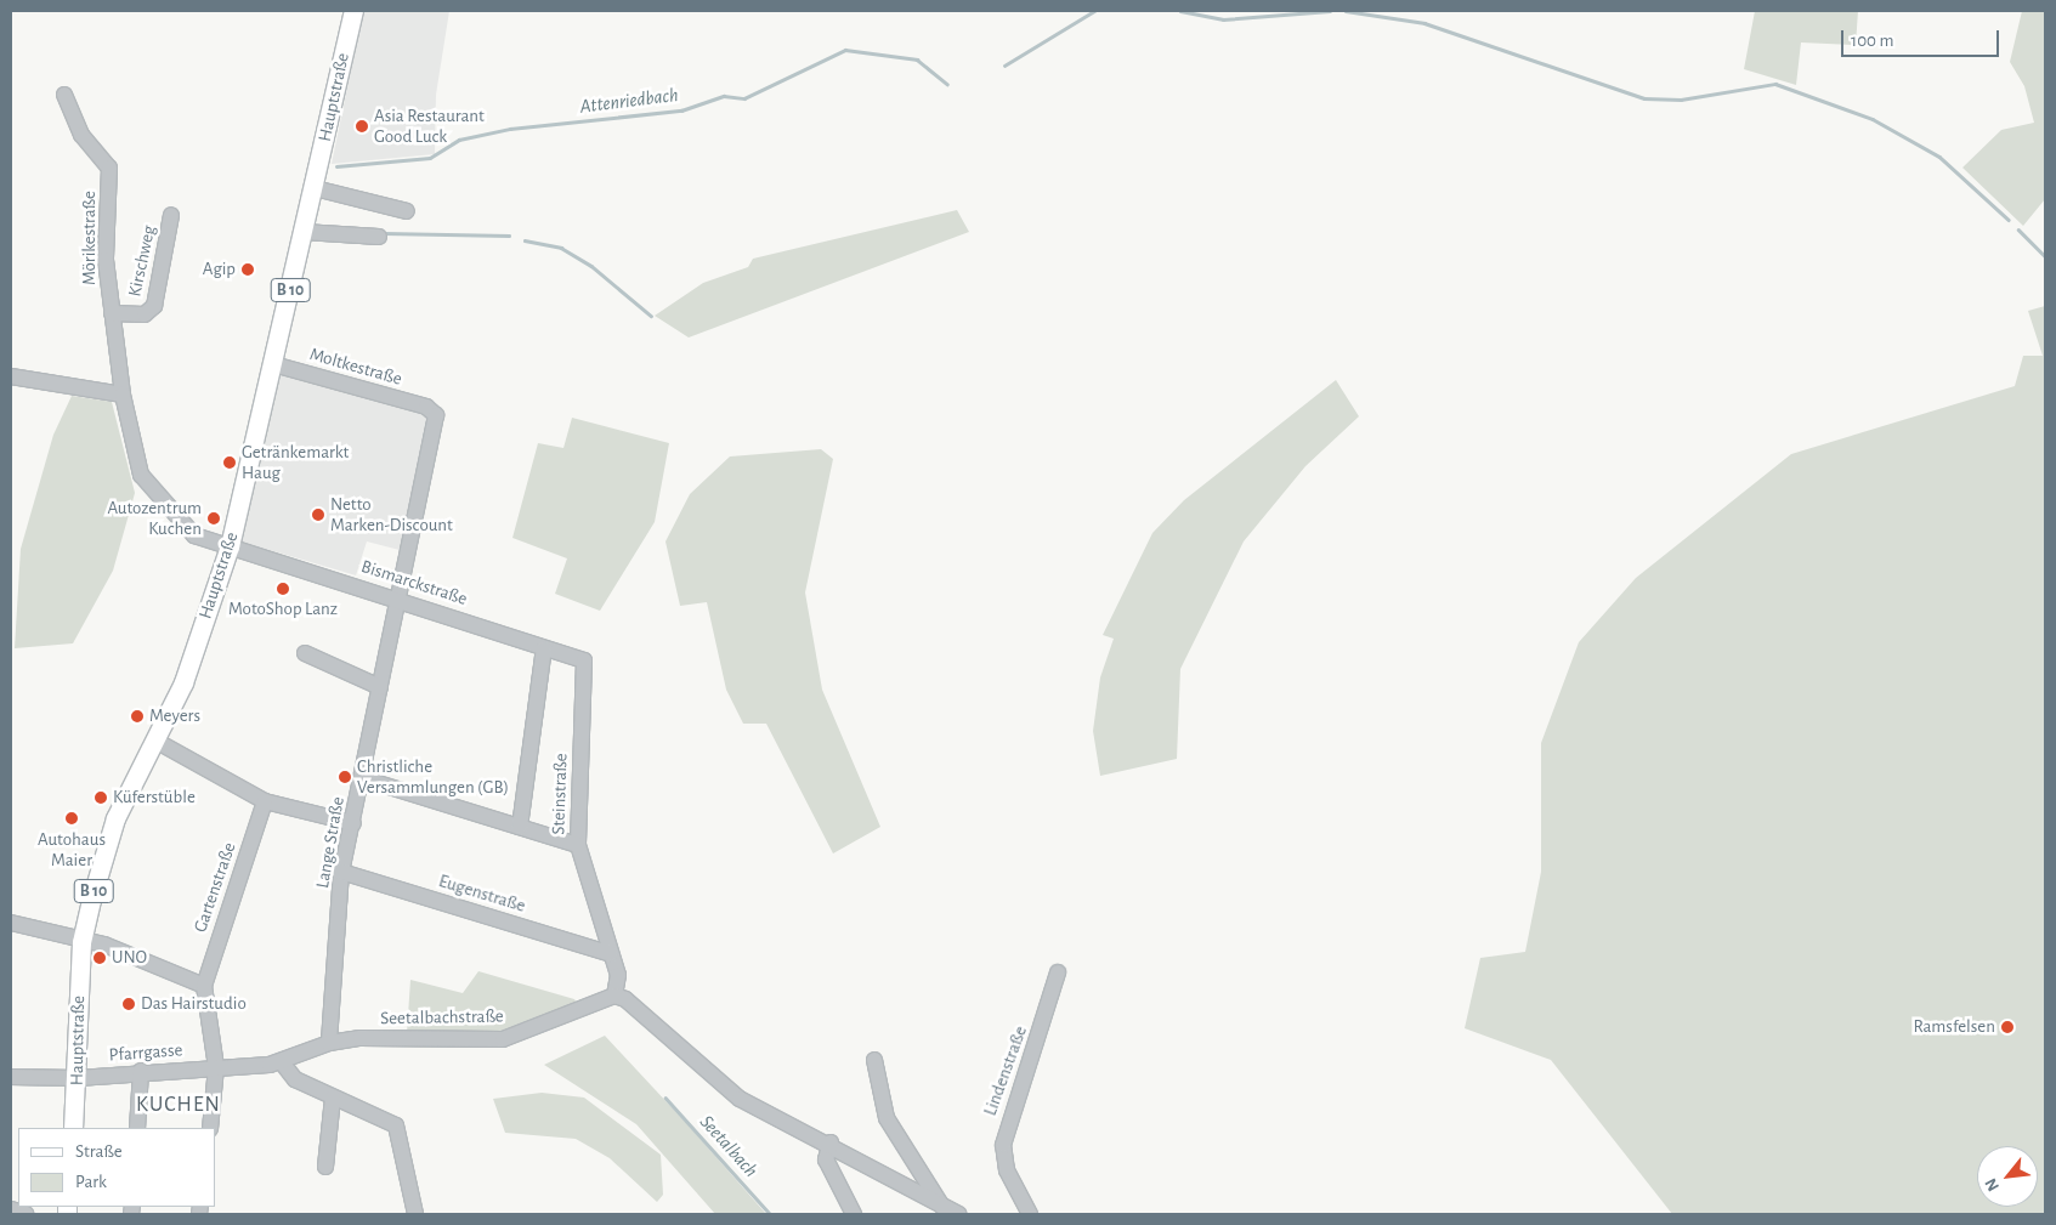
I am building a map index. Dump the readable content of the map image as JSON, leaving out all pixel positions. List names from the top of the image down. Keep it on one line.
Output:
{"streets":{"main road":["Hauptstraße","B 10"],"street":["Mörikestraße","Kirschweg","Moltkestraße","Bismarckstraße","Steinstraße","Lange Straße","Gartenstraße","Eugenstraße","Seetalbachstraße","Pfarrgasse","Lindenstraße"]},"crossings":[["Hauptstraße","Moltkestraße"],["Hauptstraße","Bismarckstraße"],["Hauptstraße","Pfarrgasse"],["Mörikestraße","Kirschweg"],["Mörikestraße","Bismarckstraße"],["Moltkestraße","Lange Straße"],["Bismarckstraße","Steinstraße"],["Bismarckstraße","Lange Straße"],["Steinstraße","Eugenstraße"],["Steinstraße","Seetalbachstraße"],["Lange Straße","Eugenstraße"],["Lange Straße","Seetalbachstraße"],["Seetalbachstraße","Pfarrgasse"]],"districts":["KUCHEN"],"water":["Attenriedbach","Seetalbach"],"places":["Asia Restaurant Good Luck","Agip","Getränkemarkt Haug","Netto Marken-Discount","Autozentrum Kuchen","MotoShop Lanz","Meyers","Christliche Versammlungen (GB)","Küferstüble","Autohaus Maier","UNO","Das Hairstudio","Ramsfelsen"],"legend":["Straße","Park"],"scale_bar":"100 m","north":"bottom left"}
